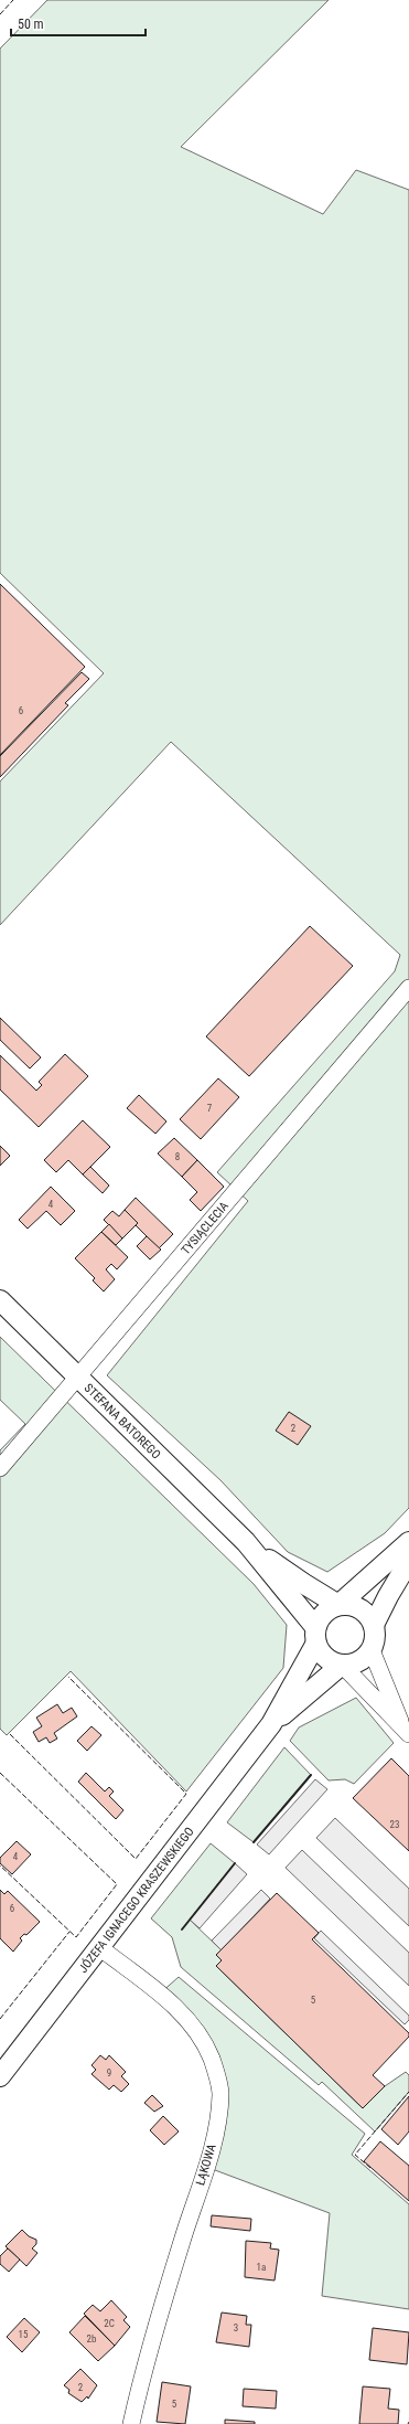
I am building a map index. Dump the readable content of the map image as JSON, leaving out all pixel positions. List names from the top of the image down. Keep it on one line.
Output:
{"streets":{"street":["TYSIĄCLECIA","STEFANA BATOREGO","JÓZEFA IGNACEGO KRASZEWSKIEGO","ŁĄKOWA"]},"crossings":[["TYSIĄCLECIA","STEFANA BATOREGO"],["STEFANA BATOREGO","JÓZEFA IGNACEGO KRASZEWSKIEGO"],["JÓZEFA IGNACEGO KRASZEWSKIEGO","ŁĄKOWA"]],"house_numbers":["6","7","8","4","2","23","4","6","5","9","1a","2C","3","15","2b","2","5"],"scale_bar":"50 m"}
